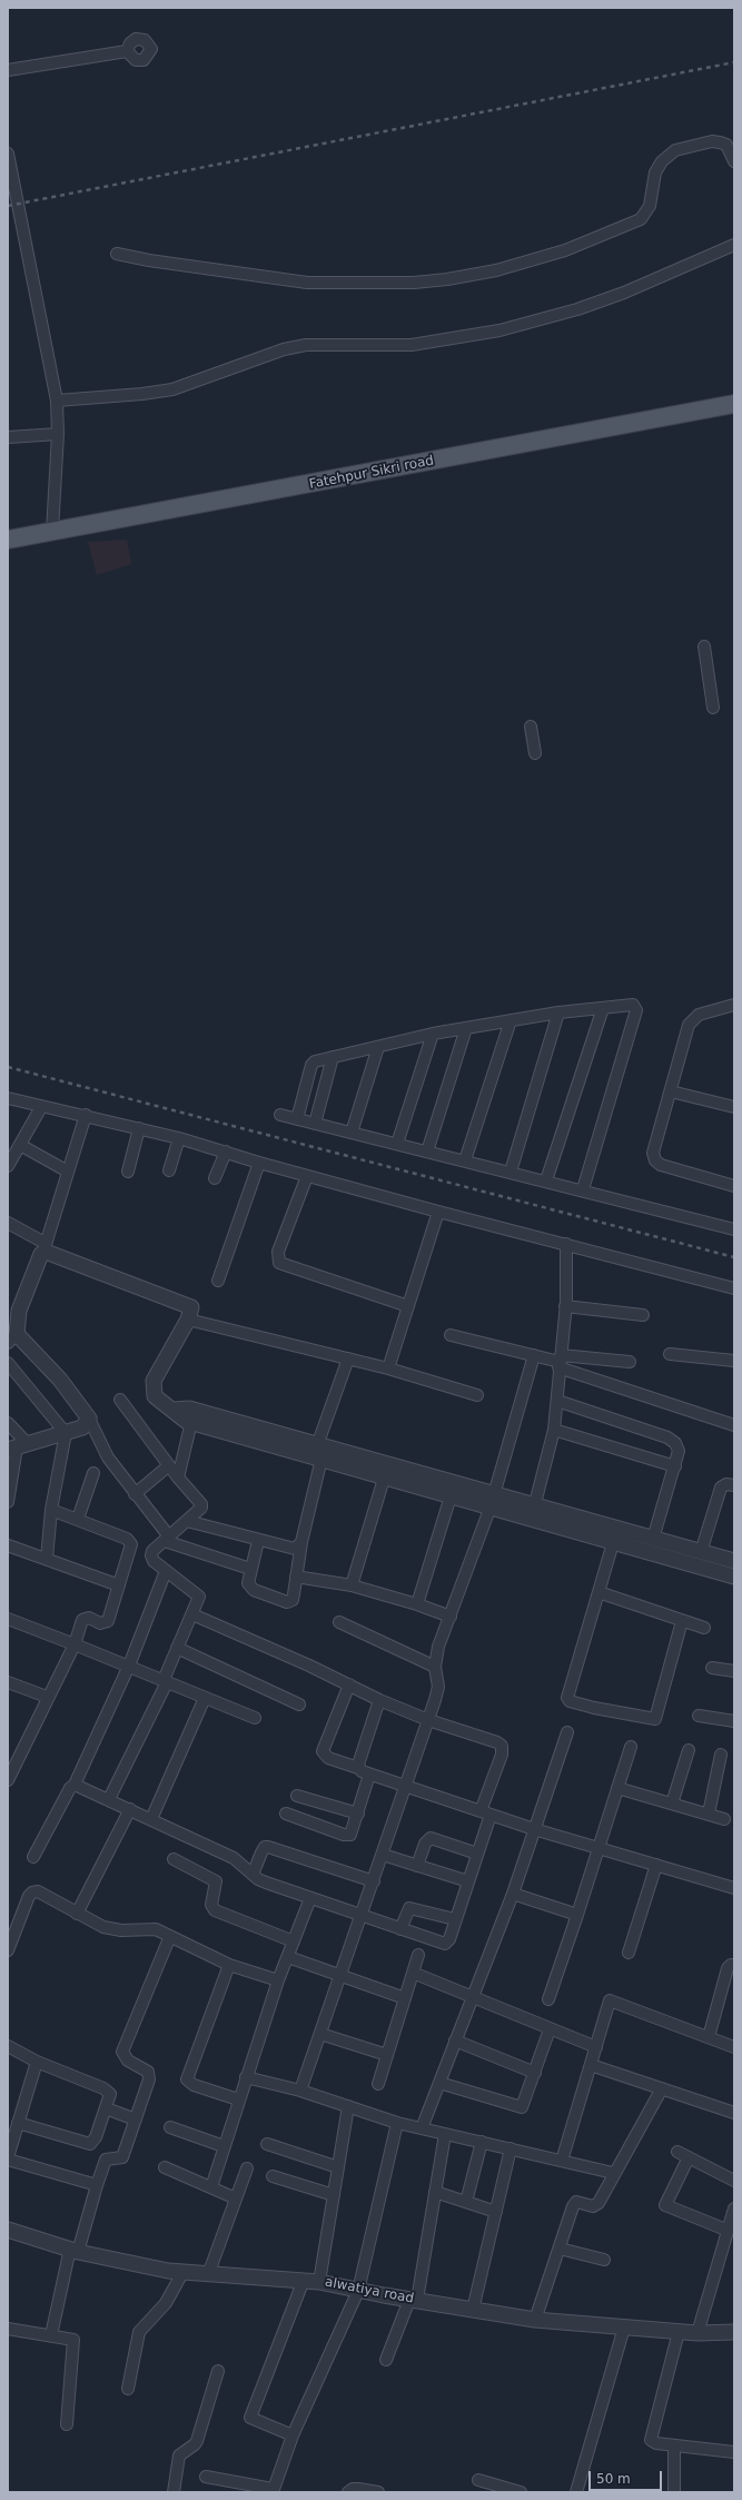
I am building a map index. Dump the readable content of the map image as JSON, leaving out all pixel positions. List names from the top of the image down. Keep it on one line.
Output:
{"streets":{"main road":["Fatehpur Sikri road"],"street":["alwatiya road"]},"scale_bar":"50 m"}
